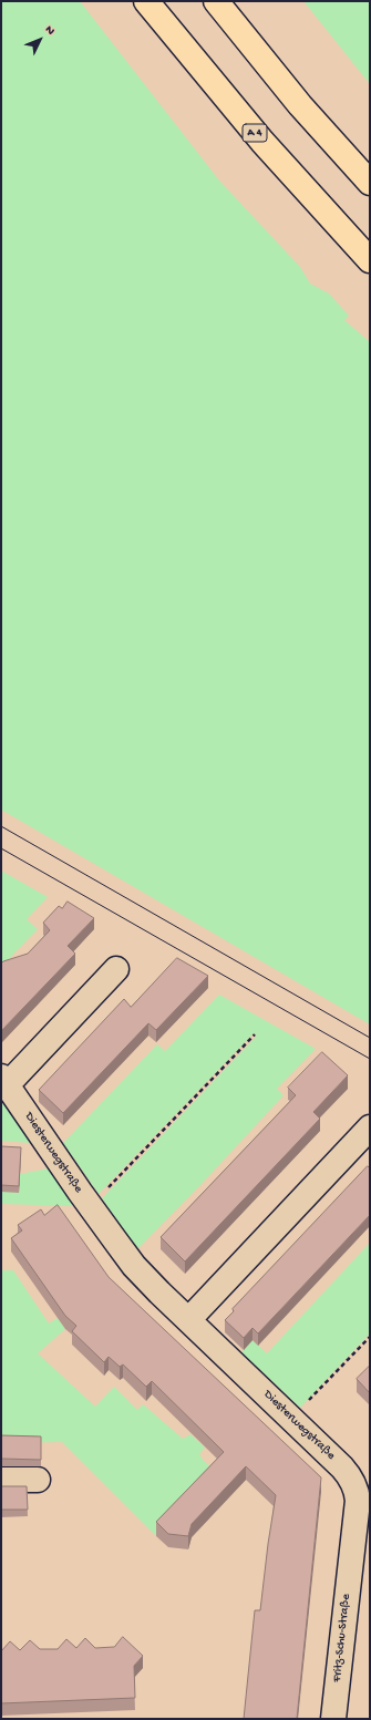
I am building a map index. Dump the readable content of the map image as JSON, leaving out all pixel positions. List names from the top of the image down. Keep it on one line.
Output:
{"streets":{"highway":["A 4"],"street":["Diesterwegstraße","Fritz-Schu-Straße"]},"crossings":[["Diesterwegstraße","Fritz-Schu-Straße"]],"north":"top right"}
